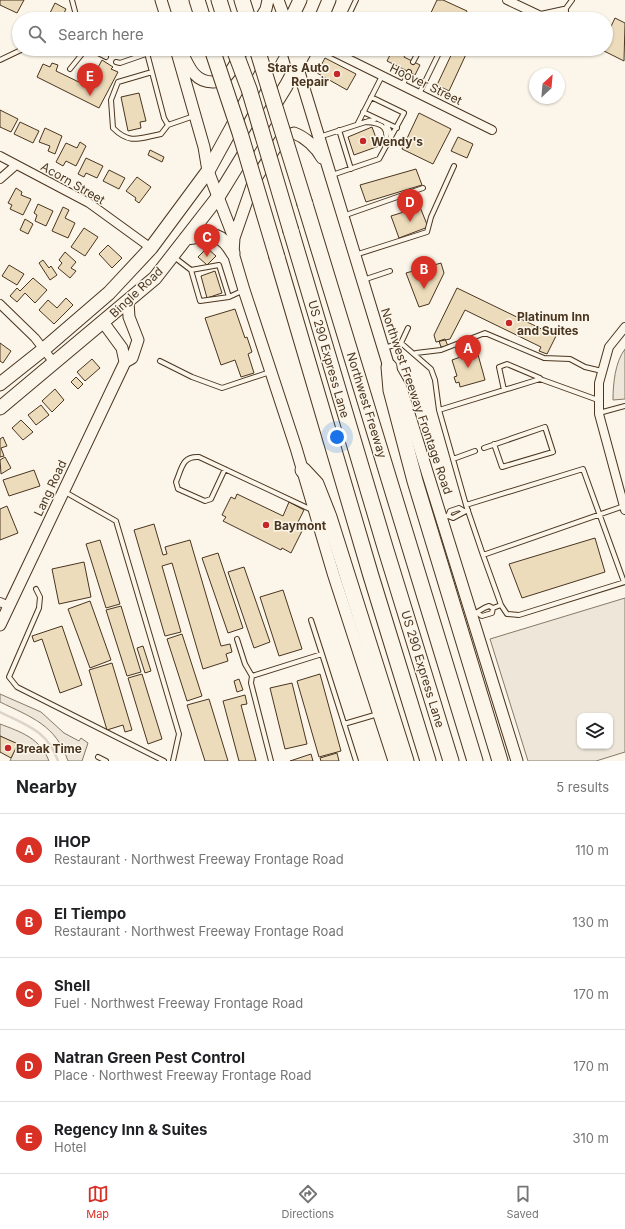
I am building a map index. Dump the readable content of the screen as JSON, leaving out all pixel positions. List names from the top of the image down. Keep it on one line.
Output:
{"streets":{"highway":["US 290 Express Lane","Northwest Freeway"],"main road":["Bingle Road","Northwest Freeway Frontage Road","Lang Road"],"street":["Hoover Street","Acorn Street"]},"crossings":[["Acorn Street","Bingle Road"],["Bingle Road","Northwest Freeway Frontage Road"],["Bingle Road","Lang Road"]],"places":["Stars Auto Repair","Wendy's","Platinum Inn and Suites","Baymont","Break Time"],"north":"top right","page":{"search":"Search here","pins":["E","D","C","B","A"],"heading":["Nearby","5 results"],"list":[{"mark":"A","name":"IHOP","note":"Restaurant · Northwest Freeway Frontage Road","value":"110 m"},{"mark":"B","name":"El Tiempo","note":"Restaurant · Northwest Freeway Frontage Road","value":"130 m"},{"mark":"C","name":"Shell","note":"Fuel · Northwest Freeway Frontage Road","value":"170 m"},{"mark":"D","name":"Natran Green Pest Control","note":"Place · Northwest Freeway Frontage Road","value":"170 m"},{"mark":"E","name":"Regency Inn & Suites","note":"Hotel","value":"310 m"}],"nav":["Map","Directions","Saved"]}}
